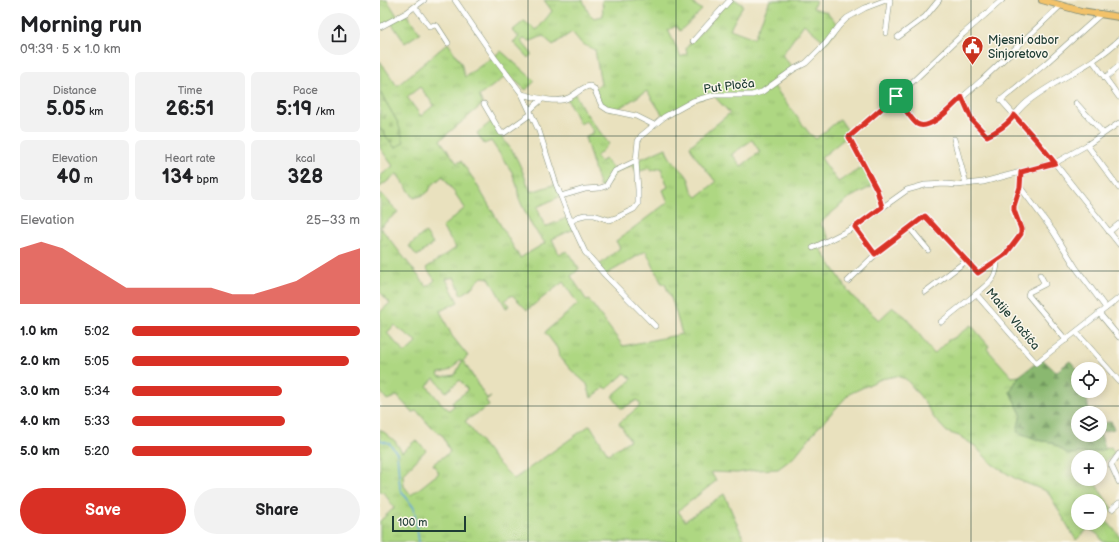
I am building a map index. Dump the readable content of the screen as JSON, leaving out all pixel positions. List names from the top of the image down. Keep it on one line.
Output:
{"streets":{"street":["Put Ploča","Matije Vlačića"]},"places":{"public building":["Mjesni odbor Sinjoretovo"]},"scale_bar":"100 m","page":{"heading":["Morning run","09:39 · 5 × 1.0 km"],"stats":[["Distance","5.05 km"],["Time","26:51"],["Pace","5:19 /km"],["Elevation","40 m"],["Heart rate","134 bpm"],["kcal","328"]],"chart":["Elevation","25–33 m"],"list":[{"name":"1.0 km","note":"5:02"},{"name":"2.0 km","note":"5:05"},{"name":"3.0 km","note":"5:34"},{"name":"4.0 km","note":"5:33"},{"name":"5.0 km","note":"5:20"}],"map_buttons":["+","−"],"buttons":["Save","Share"],"scale":"100 m"}}
